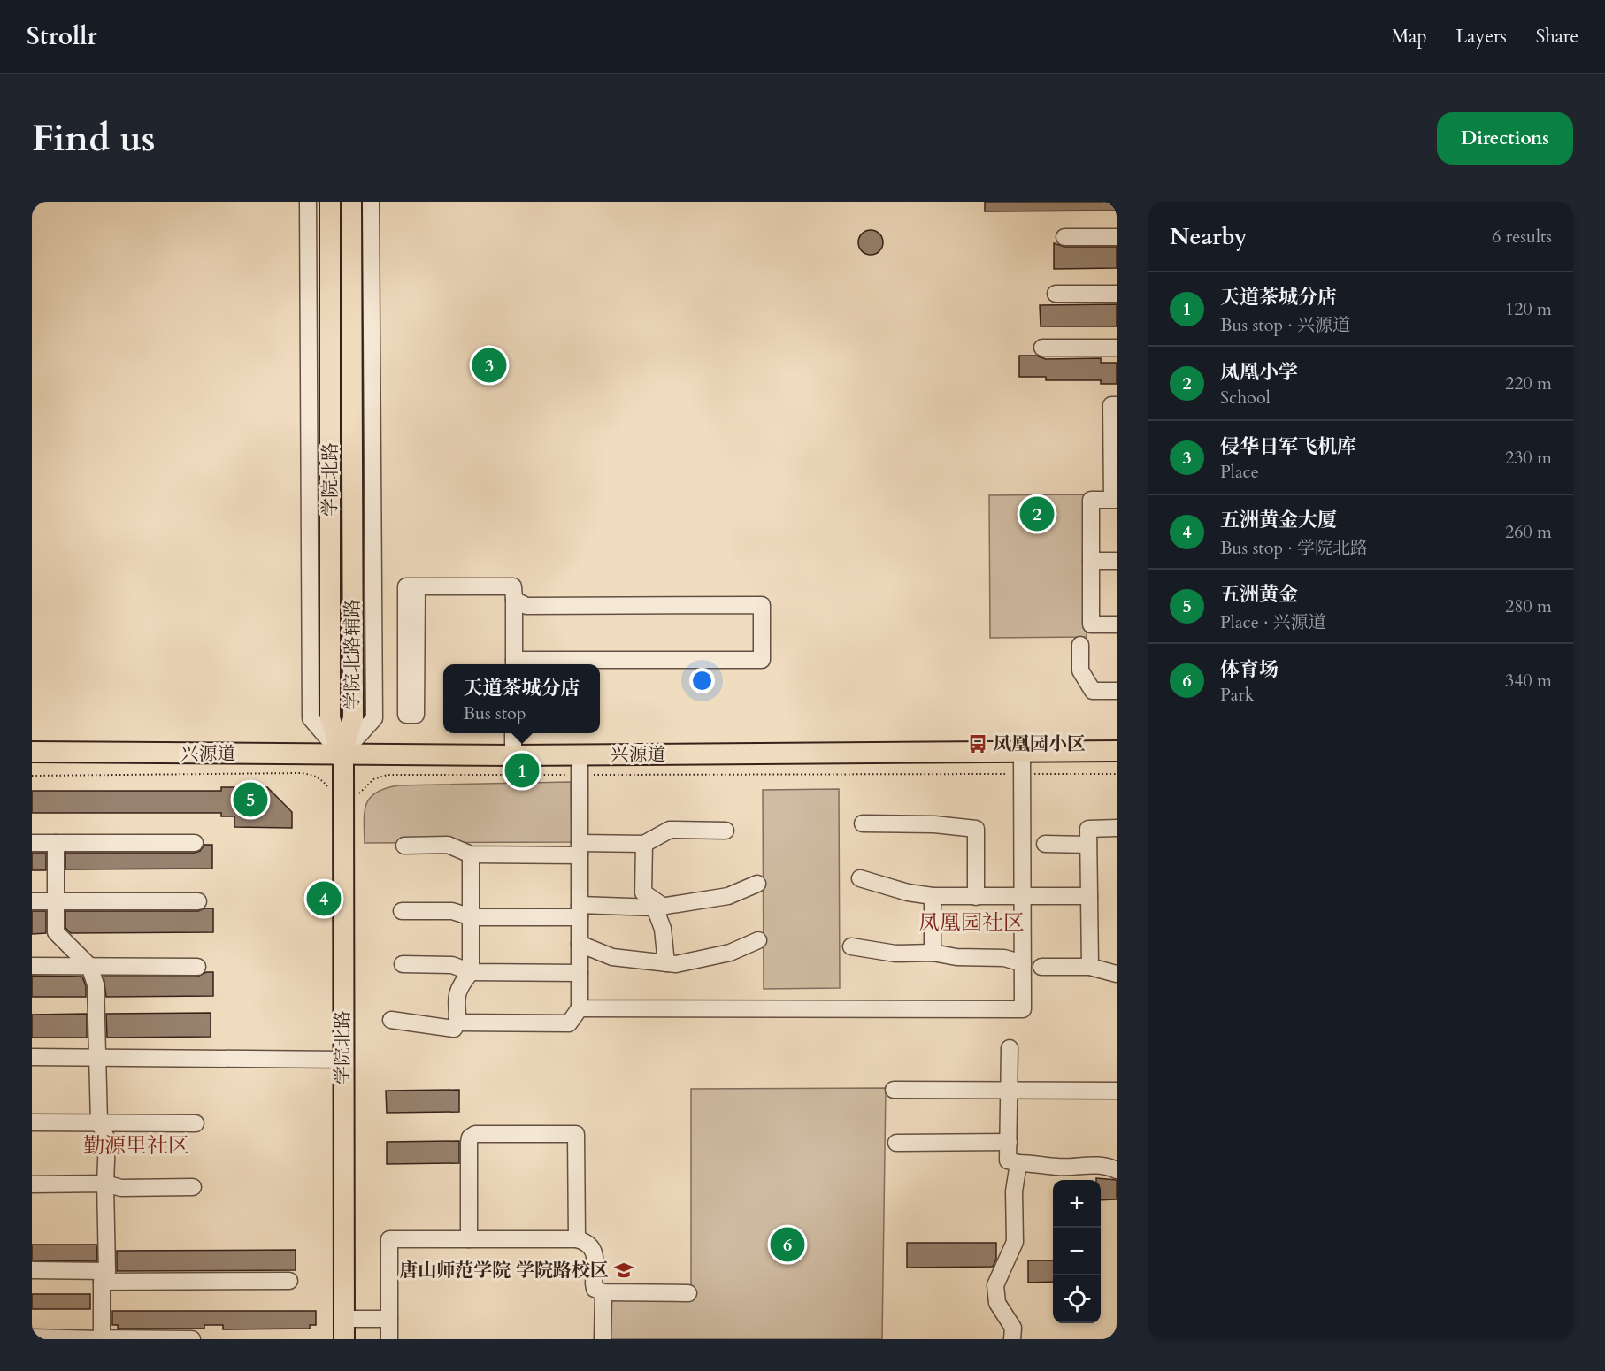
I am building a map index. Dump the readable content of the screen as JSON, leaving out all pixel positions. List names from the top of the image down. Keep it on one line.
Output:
{"streets":{"main road":["学院北路","兴源道"]},"crossings":[["学院北路","兴源道"]],"districts":["凤凰园社区","勤源里社区"],"places":{"bus stop":["凤凰园小区"],"school or university":["唐山师范学院 学院路校区"]},"page":{"header":"Strollr","nav":["Map","Layers","Share"],"buttons":"Directions","title":"Find us","heading":["Nearby","6 results"],"list":[{"mark":"1","name":"天道茶城分店","note":"Bus stop · 兴源道","value":"120 m"},{"mark":"2","name":"凤凰小学","note":"School","value":"220 m"},{"mark":"3","name":"侵华日军飞机库","note":"Place","value":"230 m"},{"mark":"4","name":"五洲黄金大厦","note":"Bus stop · 学院北路","value":"260 m"},{"mark":"5","name":"五洲黄金","note":"Place · 兴源道","value":"280 m"},{"mark":"6","name":"体育场","note":"Park","value":"340 m"}],"pins":["3","2","1","5","4","6"],"popup":["天道茶城分店","Bus stop"],"map_buttons":["+","−"]}}
